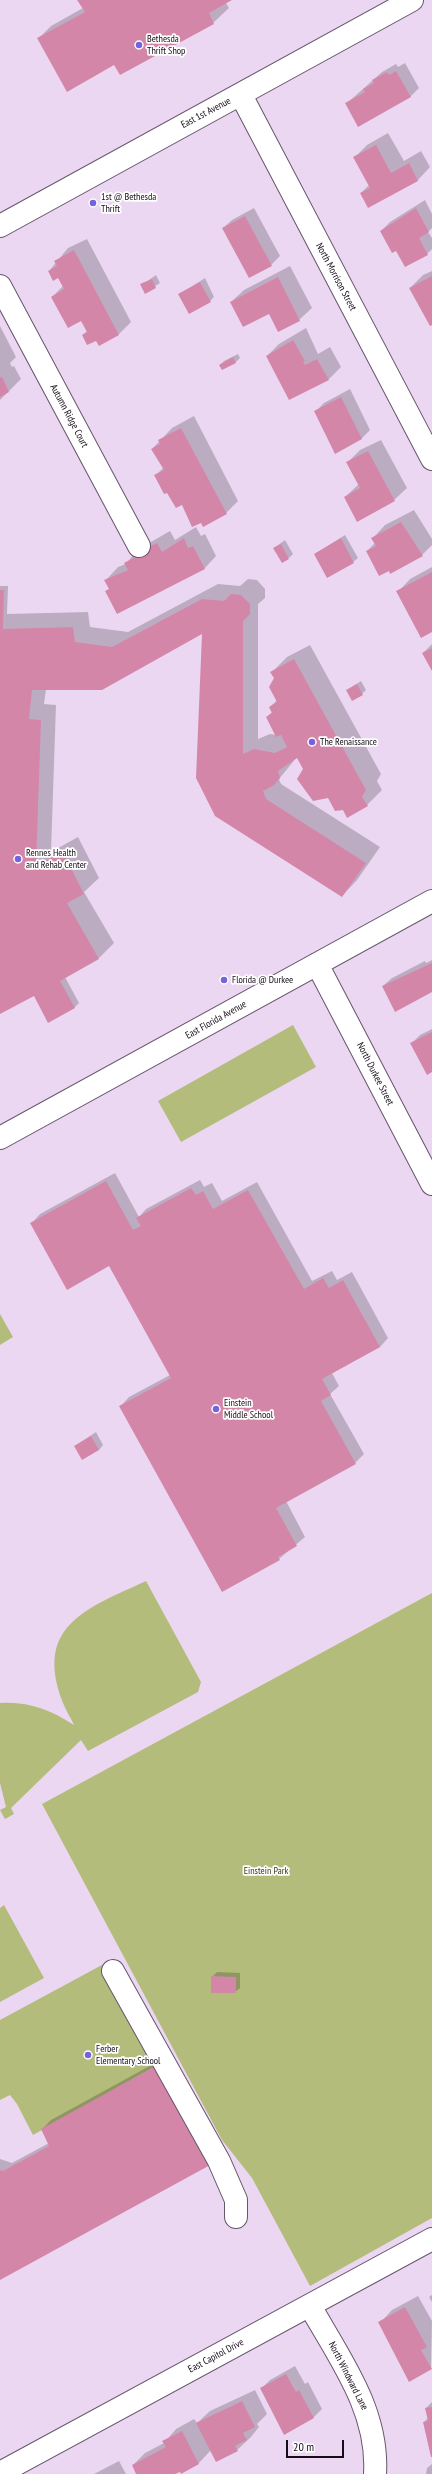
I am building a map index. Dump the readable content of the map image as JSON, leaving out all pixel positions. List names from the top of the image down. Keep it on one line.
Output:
{"streets":{"street":["East 1st Avenue","North Morrison Street","Autumn Ridge Court","East Florida Avenue","North Durkee Street","East Capitol Drive","North Windward Lane"]},"crossings":[["East 1st Avenue","North Morrison Street"],["East Florida Avenue","North Durkee Street"],["East Capitol Drive","North Windward Lane"]],"parks":["Einstein Park"],"places":["Bethesda Thrift Shop","1st @ Bethesda Thrift","The Renaissance","Rennes Health and Rehab Center","Florida @ Durkee","Einstein Middle School","Ferber Elementary School"],"scale_bar":"20 m"}
